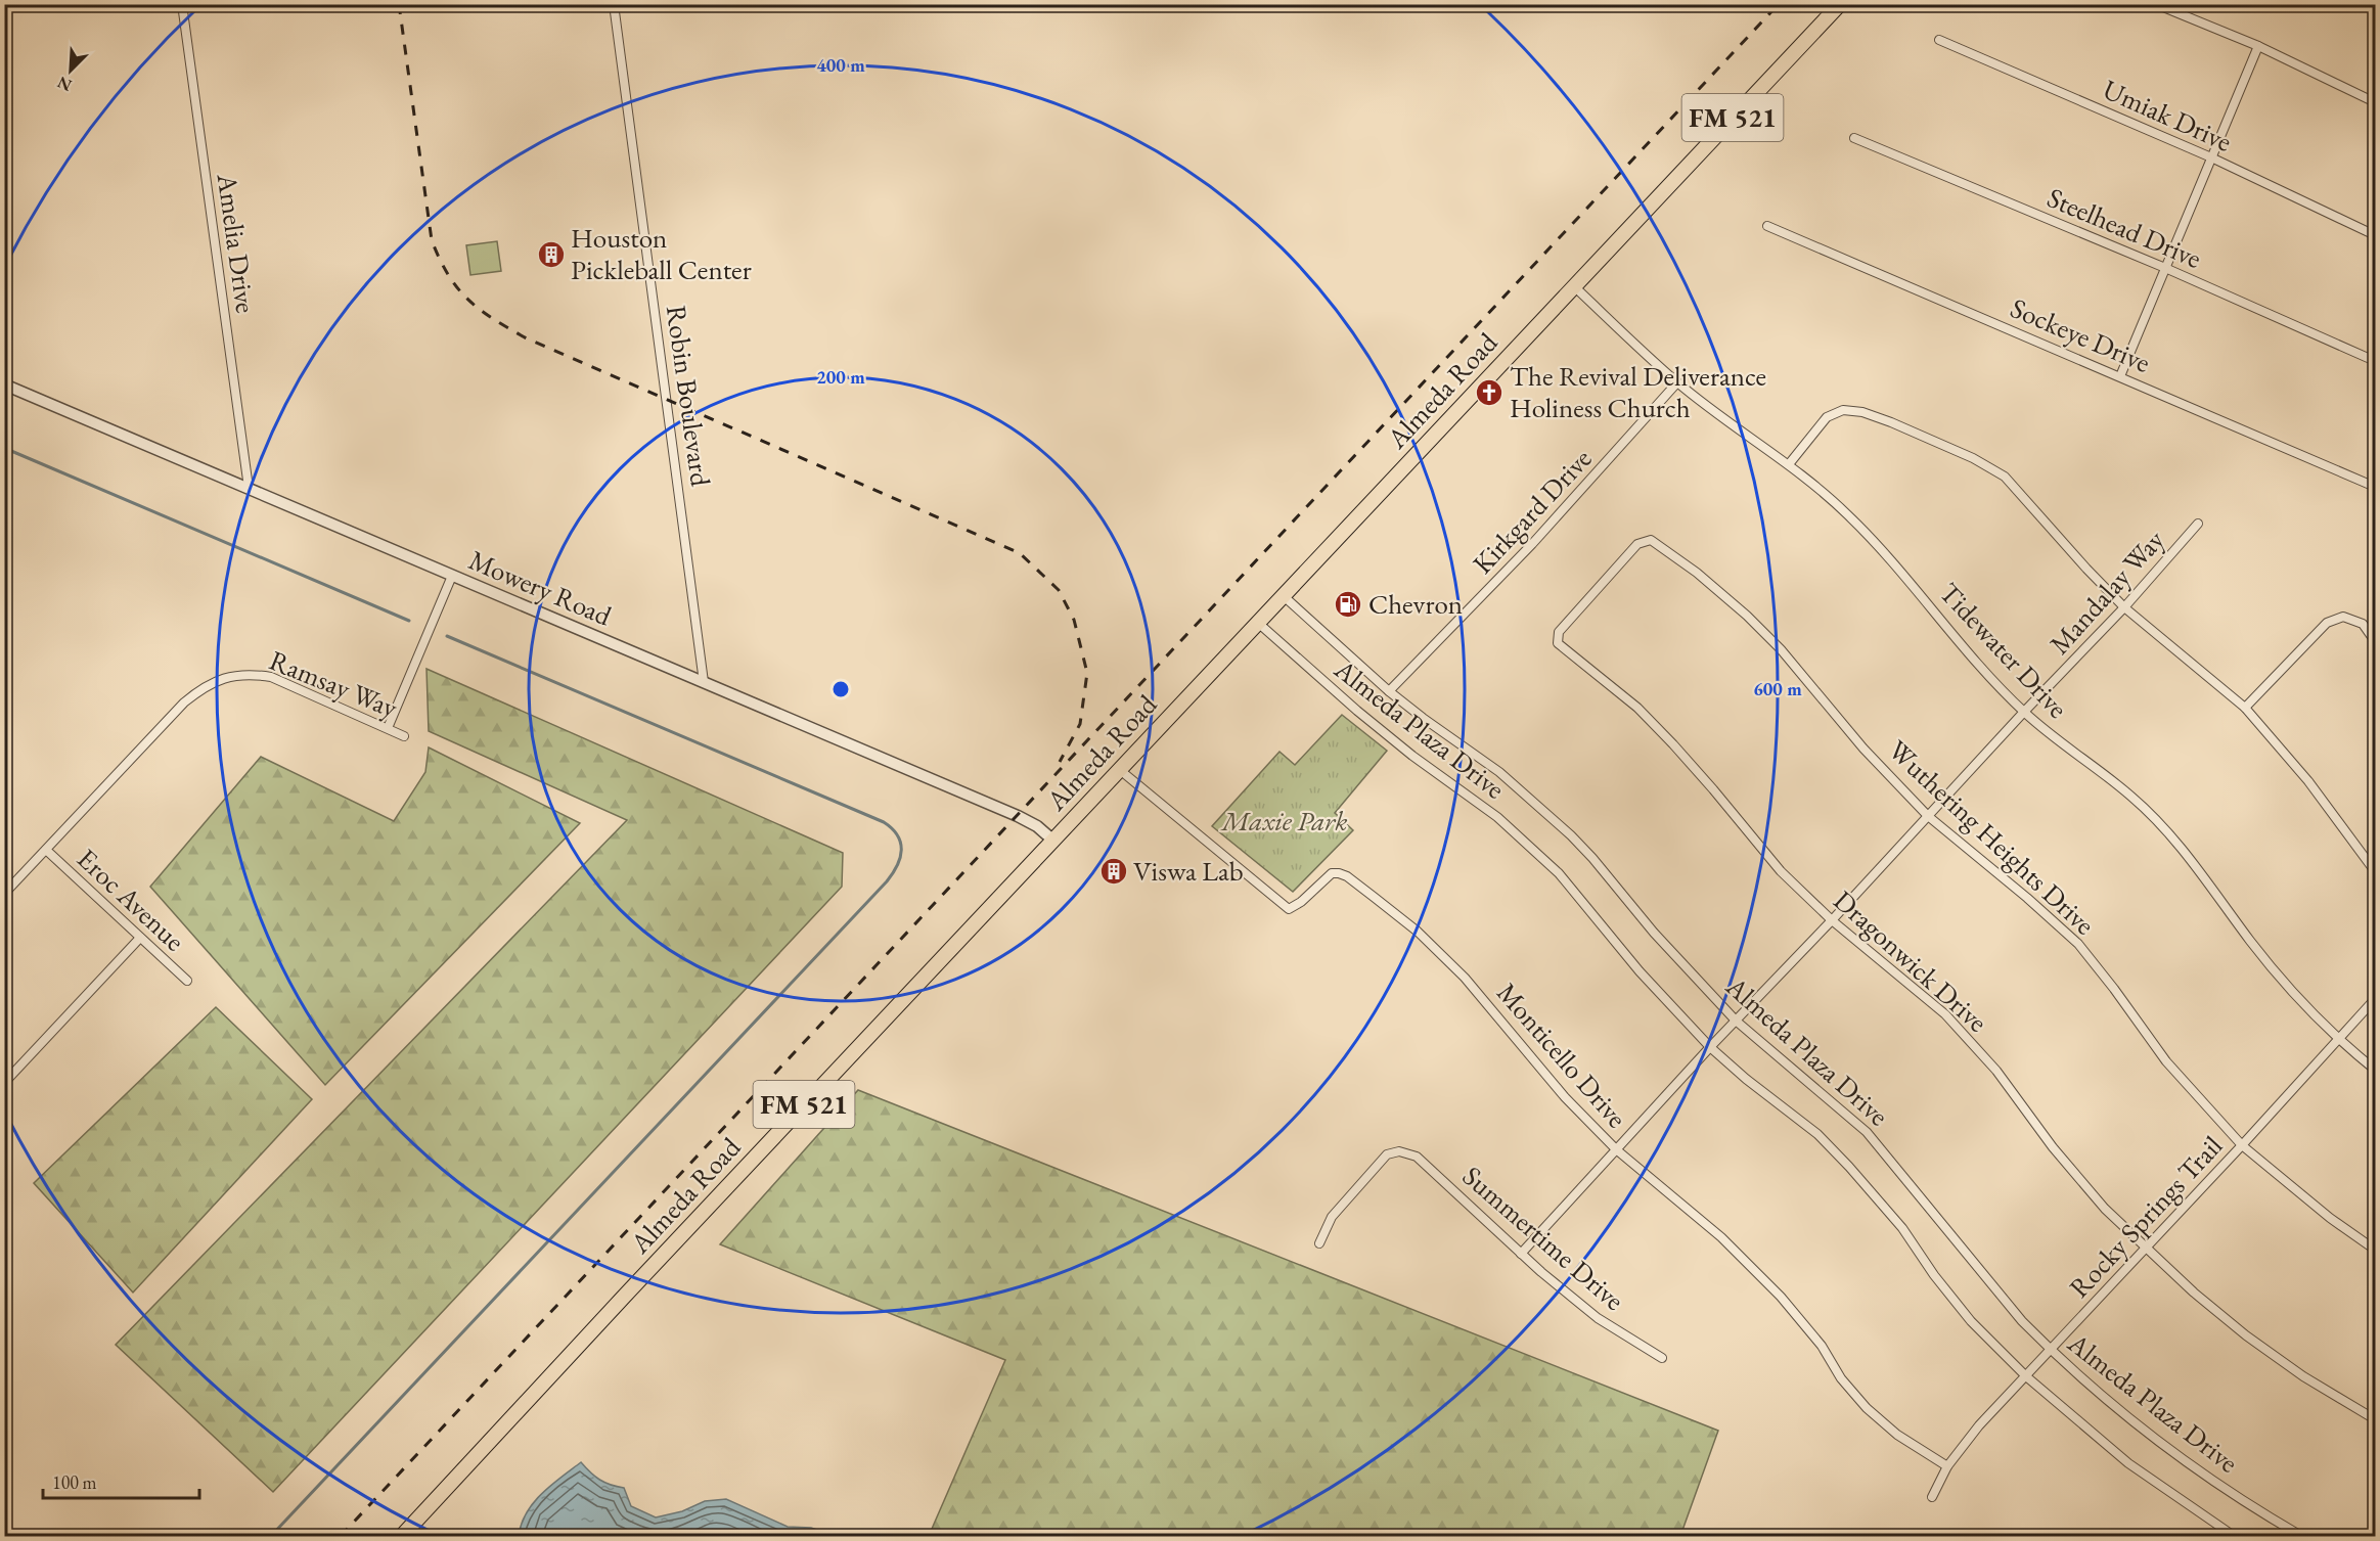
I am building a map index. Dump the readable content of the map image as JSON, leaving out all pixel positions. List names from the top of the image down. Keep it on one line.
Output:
{"streets":{"main road":["FM 521","Almeda Road"],"street":["Umiak Drive","Steelhead Drive","Amelia Drive","Sockeye Drive","Robin Boulevard","Kirkgard Drive","Mowery Road","Mandalay Way","Tidewater Drive","Ramsay Way","Almeda Plaza Drive","Wuthering Heights Drive","Eroc Avenue","Dragonwick Drive","Monticello Drive","Rocky Springs Trail","Summertime Drive"]},"crossings":[["Amelia Drive","Mowery Road"],["Almeda Road","Mowery Road"],["Almeda Road","Tidewater Drive"],["Almeda Road","Almeda Plaza Drive"],["Almeda Road","Monticello Drive"],["Robin Boulevard","Mowery Road"],["Kirkgard Drive","Tidewater Drive"],["Kirkgard Drive","Almeda Plaza Drive"],["Mandalay Way","Tidewater Drive"],["Mandalay Way","Almeda Plaza Drive"],["Mandalay Way","Wuthering Heights Drive"],["Mandalay Way","Dragonwick Drive"],["Mandalay Way","Monticello Drive"],["Mandalay Way","Summertime Drive"],["Tidewater Drive","Rocky Springs Trail"],["Ramsay Way","Eroc Avenue"],["Almeda Plaza Drive","Rocky Springs Trail"],["Wuthering Heights Drive","Dragonwick Drive"],["Wuthering Heights Drive","Rocky Springs Trail"],["Dragonwick Drive","Rocky Springs Trail"],["Monticello Drive","Rocky Springs Trail"]],"parks":["Maxie Park"],"places":{"building":["Houston Pickleball Center","Viswa Lab"],"church":["The Revival Deliverance Holiness Church"],"fuel station":["Chevron"]},"scale_bar":"100 m","north":"bottom left","rings":["400 m","200 m","600 m"]}
